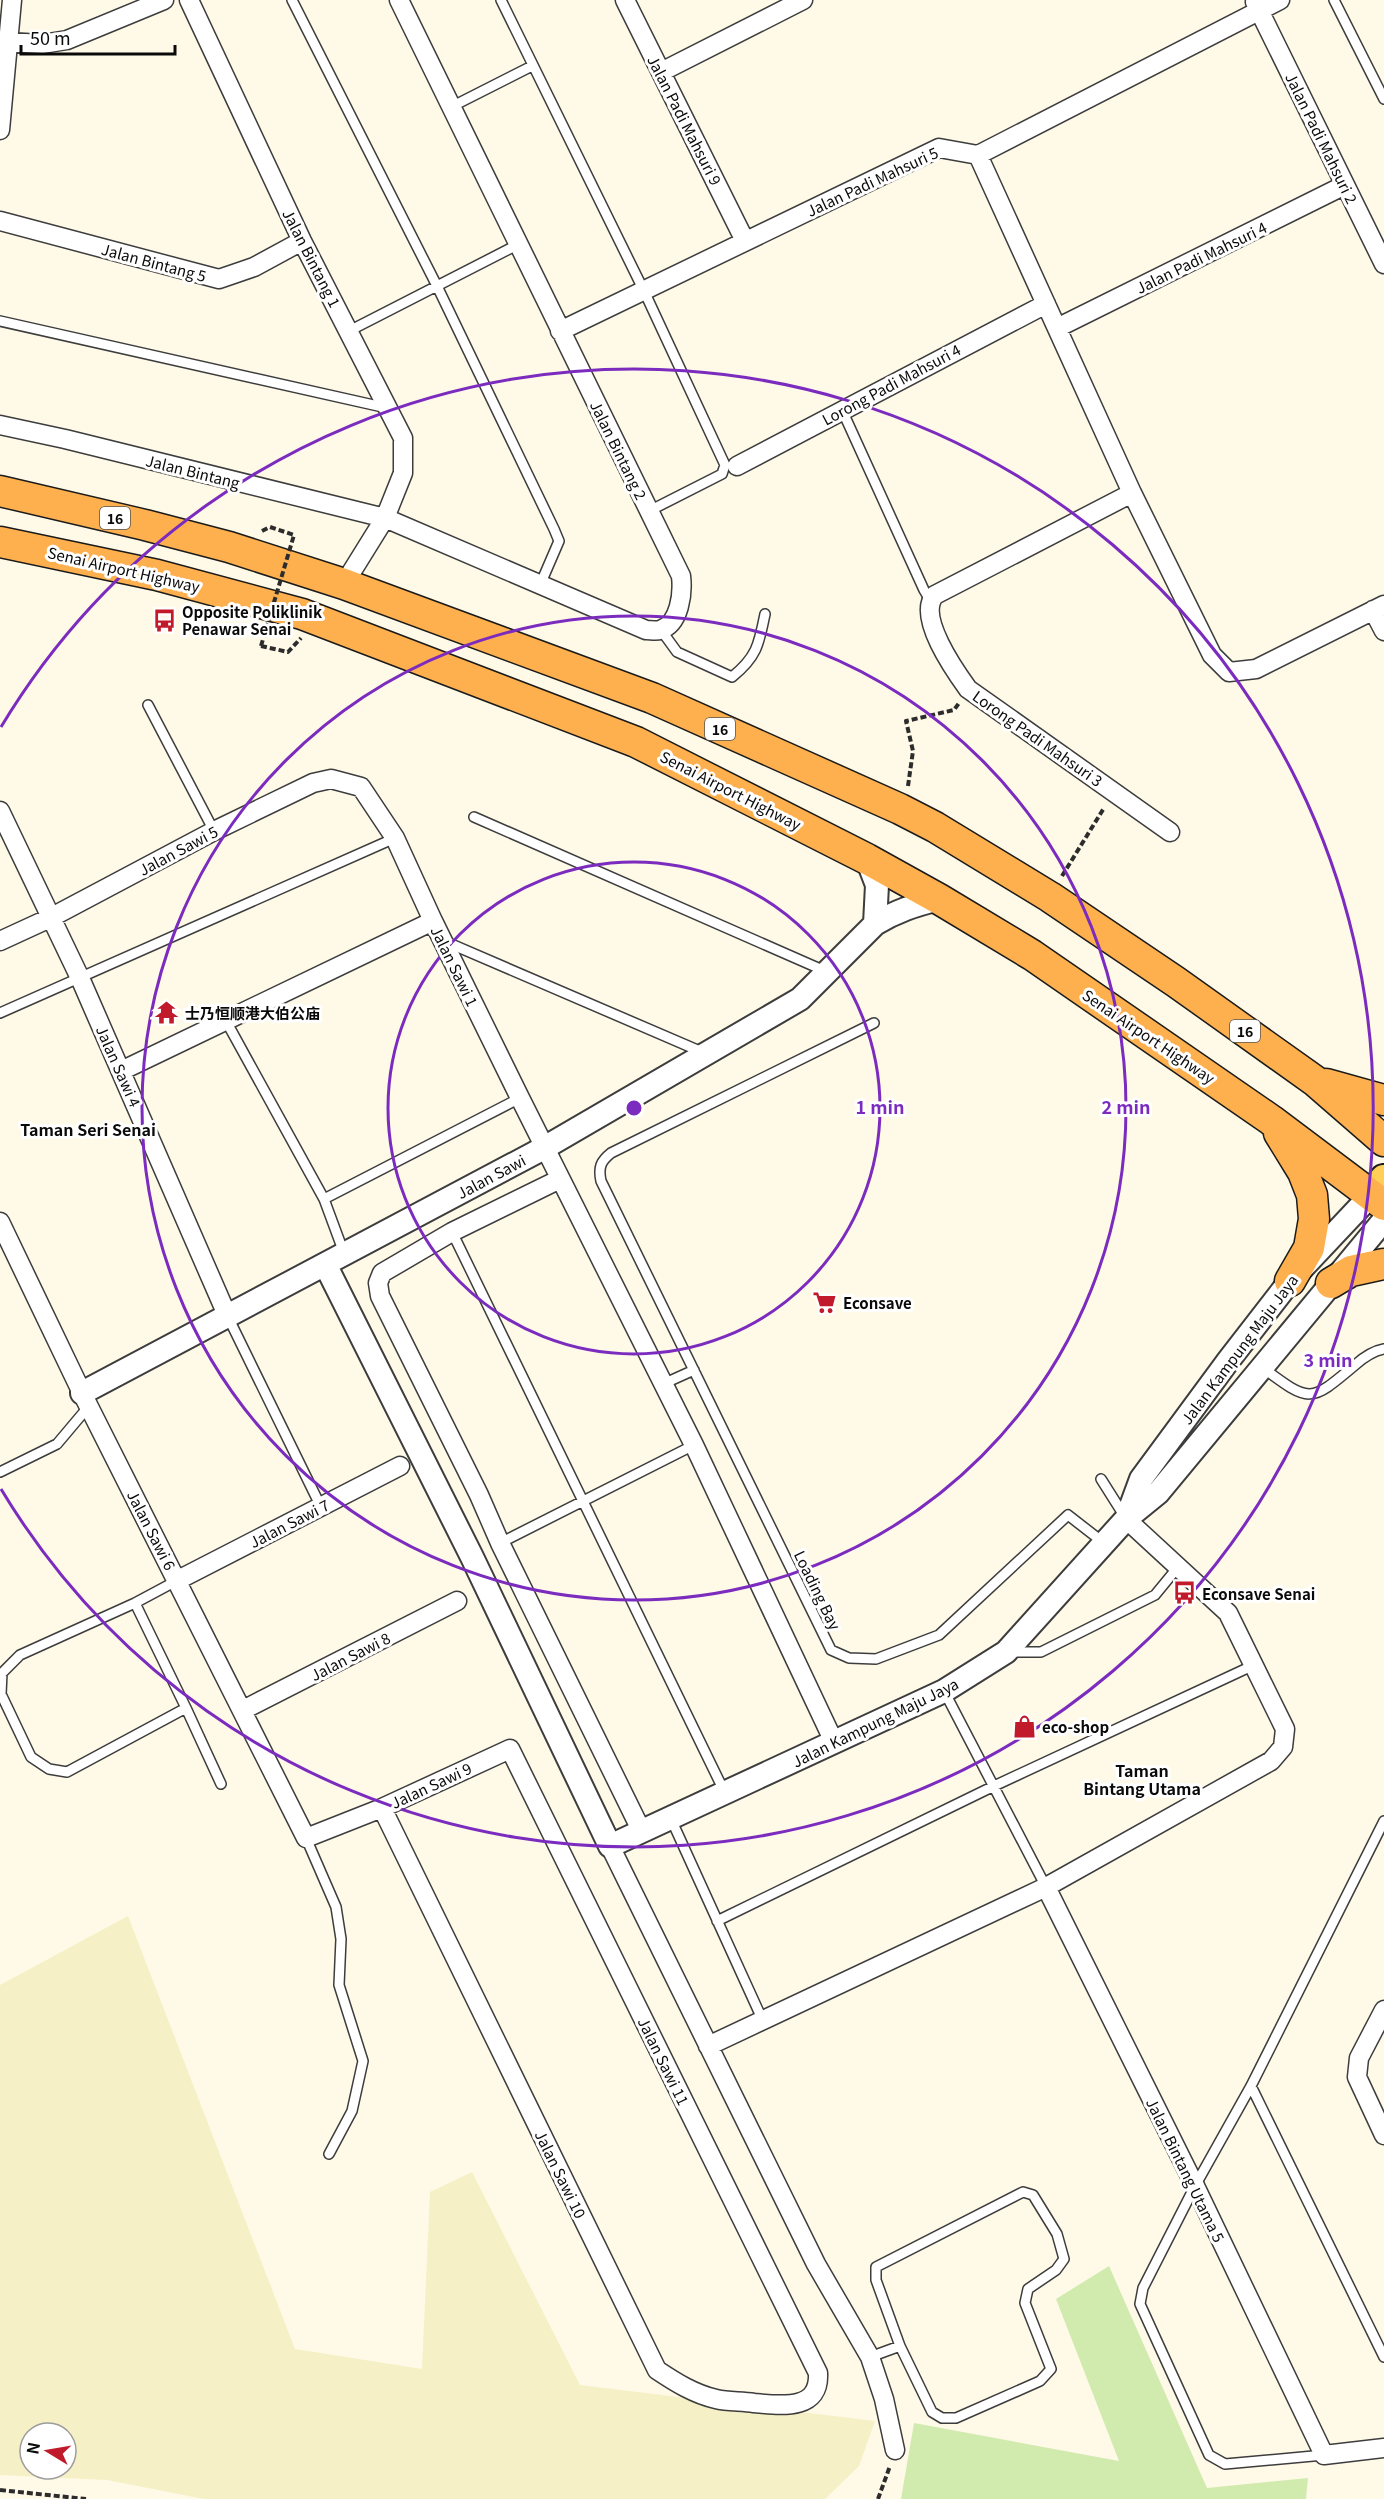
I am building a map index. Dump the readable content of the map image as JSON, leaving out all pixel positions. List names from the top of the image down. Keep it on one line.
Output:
{"streets":{"highway":["16","Senai Airport Highway"],"street":["Jalan Padi Mahsuri 9","Jalan Padi Mahsuri 2","Jalan Padi Mahsuri 5","Jalan Padi Mahsuri 4","Jalan Bintang 1","Jalan Bintang 5","Lorong Padi Mahsuri 4","Jalan Bintang 2","Jalan Bintang","Lorong Padi Mahsuri 3","Jalan Sawi 5","Jalan Sawi 1","Jalan Sawi 4","Jalan Sawi","Jalan Kampung Maju Jaya","Jalan Sawi 7","Jalan Sawi 6","Jalan Sawi 8","Jalan Sawi 9","Jalan Sawi 11","Jalan Bintang Utama 5","Jalan Sawi 10"],"lane":["Loading Bay"]},"crossings":[["Jalan Padi Mahsuri 9","Jalan Padi Mahsuri 5"],["Jalan Padi Mahsuri 2","Jalan Padi Mahsuri 4"],["Jalan Padi Mahsuri 5","Jalan Bintang 2"],["Jalan Bintang 1","Jalan Bintang 5"],["Jalan Bintang 1","Jalan Bintang"],["Jalan Bintang 1","16"],["Senai Airport Highway","Jalan Sawi"],["Senai Airport Highway","Jalan Kampung Maju Jaya"],["Jalan Sawi 5","Jalan Sawi 1"],["Jalan Sawi 5","Jalan Sawi 4"],["Jalan Sawi 1","Jalan Sawi"],["Jalan Sawi 1","Jalan Kampung Maju Jaya"],["Jalan Sawi 4","Jalan Sawi"],["Jalan Sawi","Jalan Sawi 6"],["Jalan Kampung Maju Jaya","Loading Bay"],["Jalan Sawi 7","Jalan Sawi 6"],["Jalan Sawi 6","Jalan Sawi 8"],["Jalan Sawi 6","Jalan Sawi 9"],["Jalan Sawi 9","Jalan Sawi 11"],["Jalan Sawi 9","Jalan Sawi 10"],["Jalan Sawi 11","Jalan Sawi 10"]],"districts":["Taman Seri Senai","Taman Bintang Utama"],"places":{"bus stop":["Opposite Poliklinik Penawar Senai","Econsave Senai"],"temple":["士乃恒顺港大伯公庙"],"supermarket":["Econsave"],"shop":["eco-shop"]},"scale_bar":"50 m","north":"left","rings":["1 min","2 min","3 min"]}
